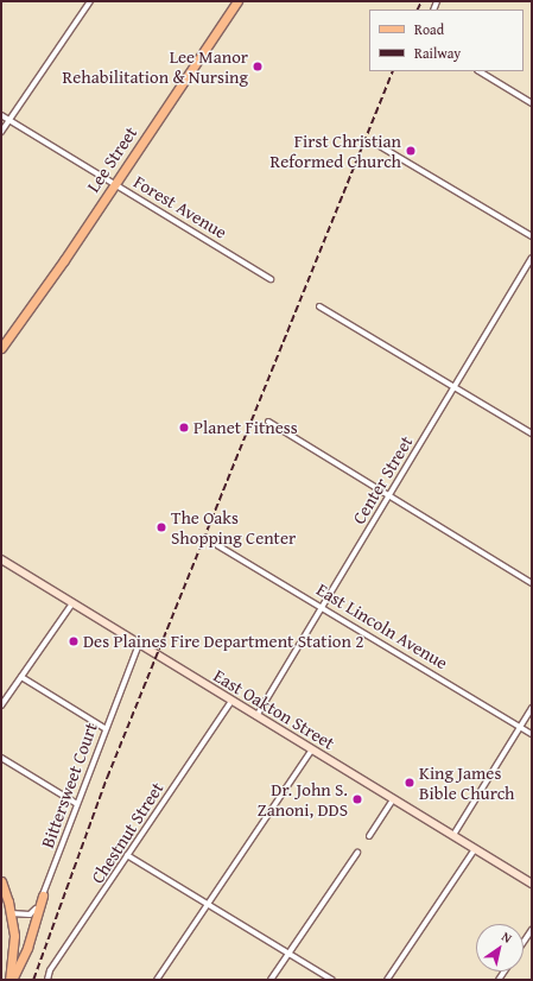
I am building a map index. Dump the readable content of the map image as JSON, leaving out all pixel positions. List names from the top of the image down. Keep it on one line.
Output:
{"streets":{"main road":["Lee Street","East Oakton Street"],"street":["Forest Avenue","Center Street","East Lincoln Avenue","Bittersweet Court","Chestnut Street"]},"crossings":[["Lee Street","Forest Avenue"],["Center Street","East Lincoln Avenue"],["Center Street","East Oakton Street"],["East Oakton Street","Bittersweet Court"],["East Oakton Street","Chestnut Street"]],"places":["Lee Manor Rehabilitation & Nursing","First Christian Reformed Church","Planet Fitness","The Oaks Shopping Center","Des Plaines Fire Department Station 2","King James Bible Church","Dr. John S. Zanoni, DDS"],"legend":["Road","Railway"],"north":"top right"}
